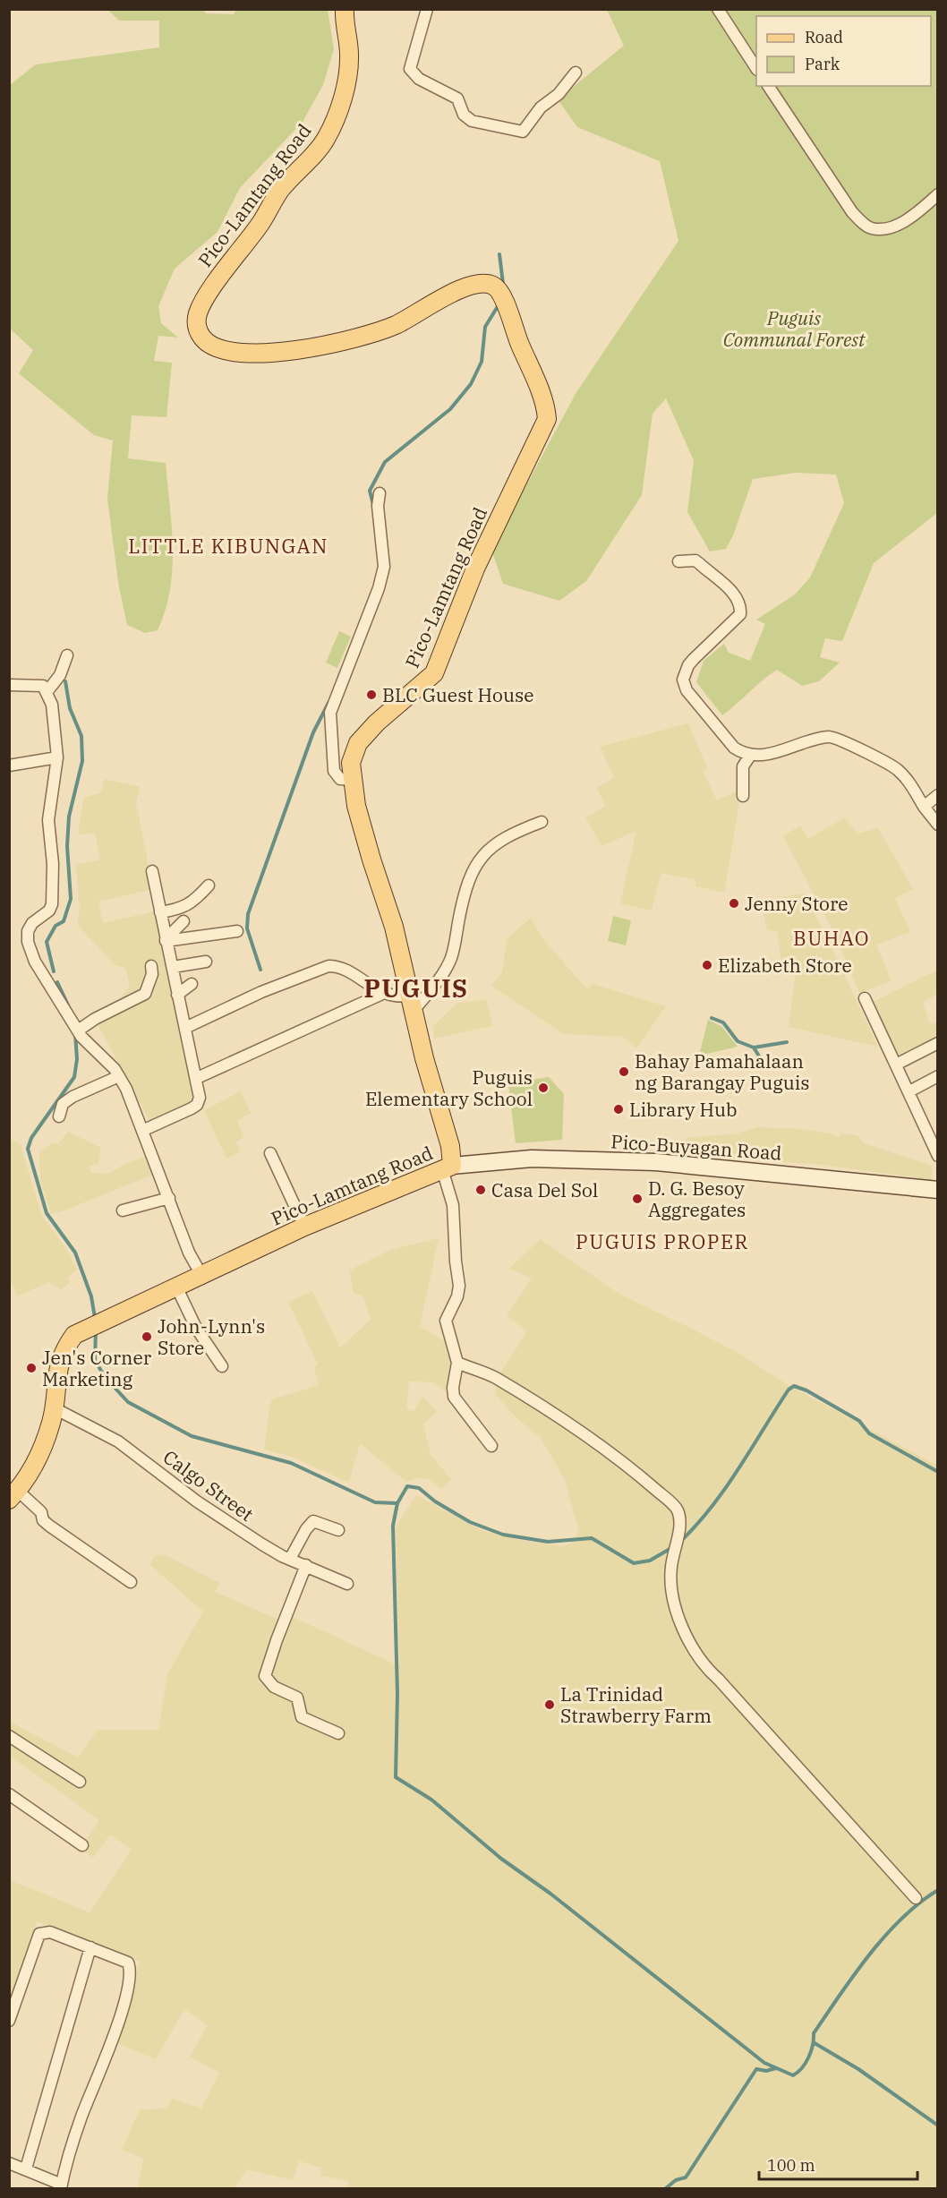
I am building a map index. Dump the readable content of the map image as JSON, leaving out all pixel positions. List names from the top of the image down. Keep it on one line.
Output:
{"streets":{"main road":["Pico-Lamtang Road","Pico-Buyagan Road"],"street":["Calgo Street"]},"crossings":[["Pico-Lamtang Road","Pico-Buyagan Road"],["Pico-Lamtang Road","Calgo Street"]],"districts":["LITTLE KIBUNGAN","BUHAO","PUGUIS","PUGUIS PROPER"],"parks":["Puguis Communal Forest"],"places":["BLC Guest House","Jenny Store","Elizabeth Store","Bahay Pamahalaan ng Barangay Puguis","Puguis Elementary School","Library Hub","Casa Del Sol","D. G. Besoy Aggregates","John-Lynn's Store","Jen's Corner Marketing","La Trinidad Strawberry Farm"],"legend":["Road","Park"],"scale_bar":"100 m"}
